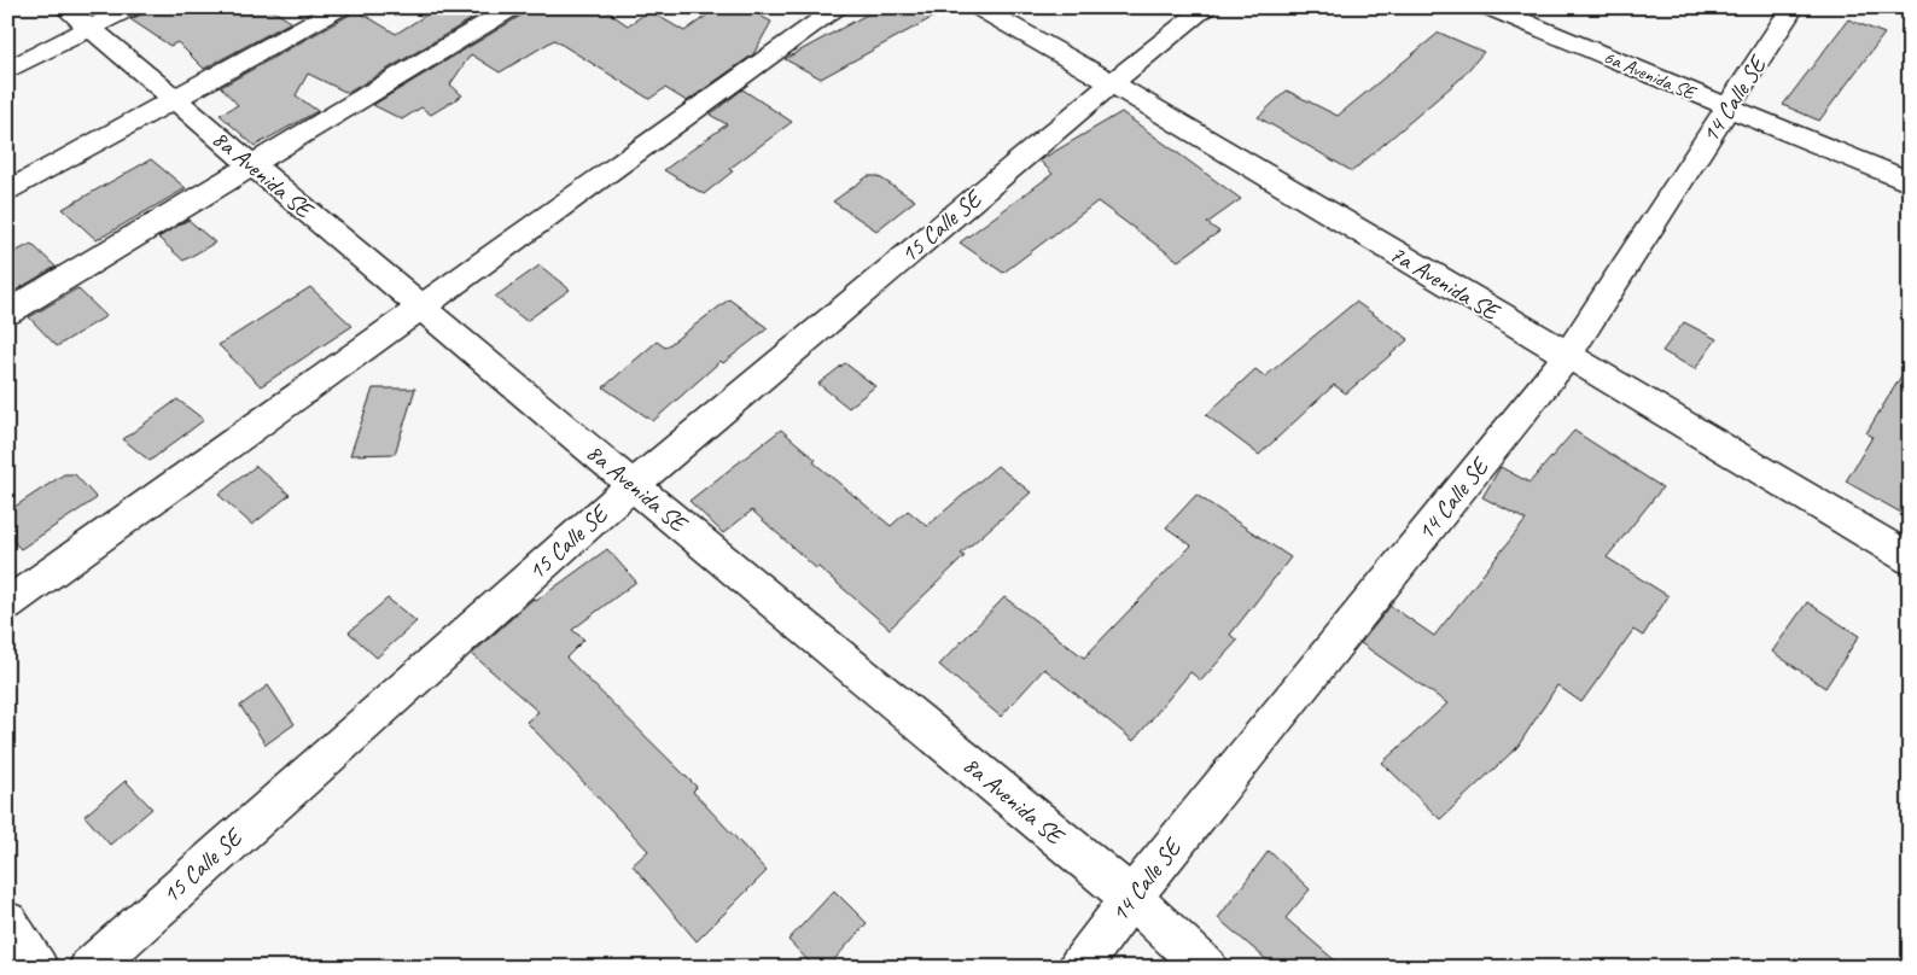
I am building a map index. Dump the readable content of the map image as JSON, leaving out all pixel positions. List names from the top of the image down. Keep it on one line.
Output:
{"streets":{"street":["6a Avenida SE","14 Calle SE","8a Avenida SE","15 Calle SE","7a Avenida SE"]},"crossings":[["6a Avenida SE","14 Calle SE"],["14 Calle SE","8a Avenida SE"],["14 Calle SE","7a Avenida SE"],["8a Avenida SE","15 Calle SE"],["15 Calle SE","7a Avenida SE"]]}
